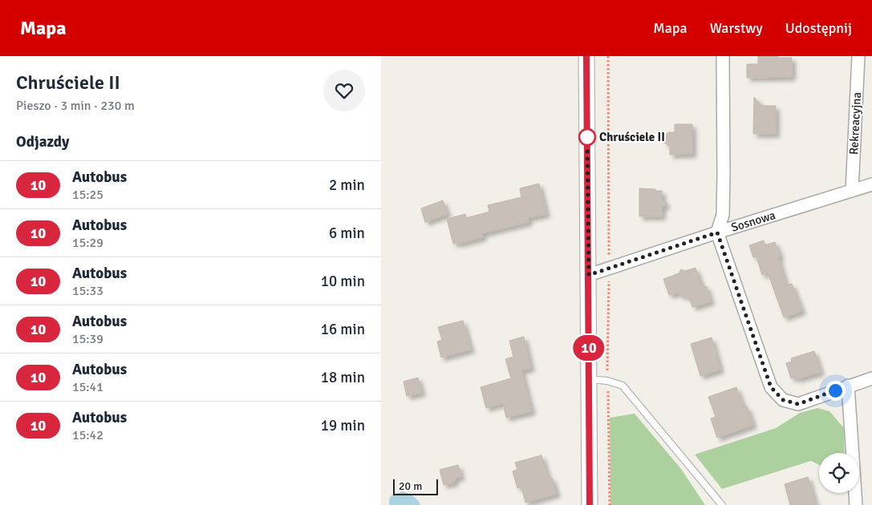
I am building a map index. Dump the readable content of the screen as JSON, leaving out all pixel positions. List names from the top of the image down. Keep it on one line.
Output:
{"streets":{"street":["Rekreacyjna","Sosnowa"]},"crossings":[["Rekreacyjna","Sosnowa"]],"places":["Chruściele II"],"lines":["bus line 10"],"scale_bar":"20 m","page":{"header":"Mapa","nav":["Mapa","Warstwy","Udostępnij"],"heading":[["Chruściele II","Pieszo · 3 min · 230 m"],"Odjazdy"],"on_map":"10","list":[{"mark":"10","name":"Autobus","note":"15:25","value":"2 min"},{"mark":"10","name":"Autobus","note":"15:29","value":"6 min"},{"mark":"10","name":"Autobus","note":"15:33","value":"10 min"},{"mark":"10","name":"Autobus","note":"15:39","value":"16 min"},{"mark":"10","name":"Autobus","note":"15:41","value":"18 min"},{"mark":"10","name":"Autobus","note":"15:42","value":"19 min"}],"scale":"20 m"}}
